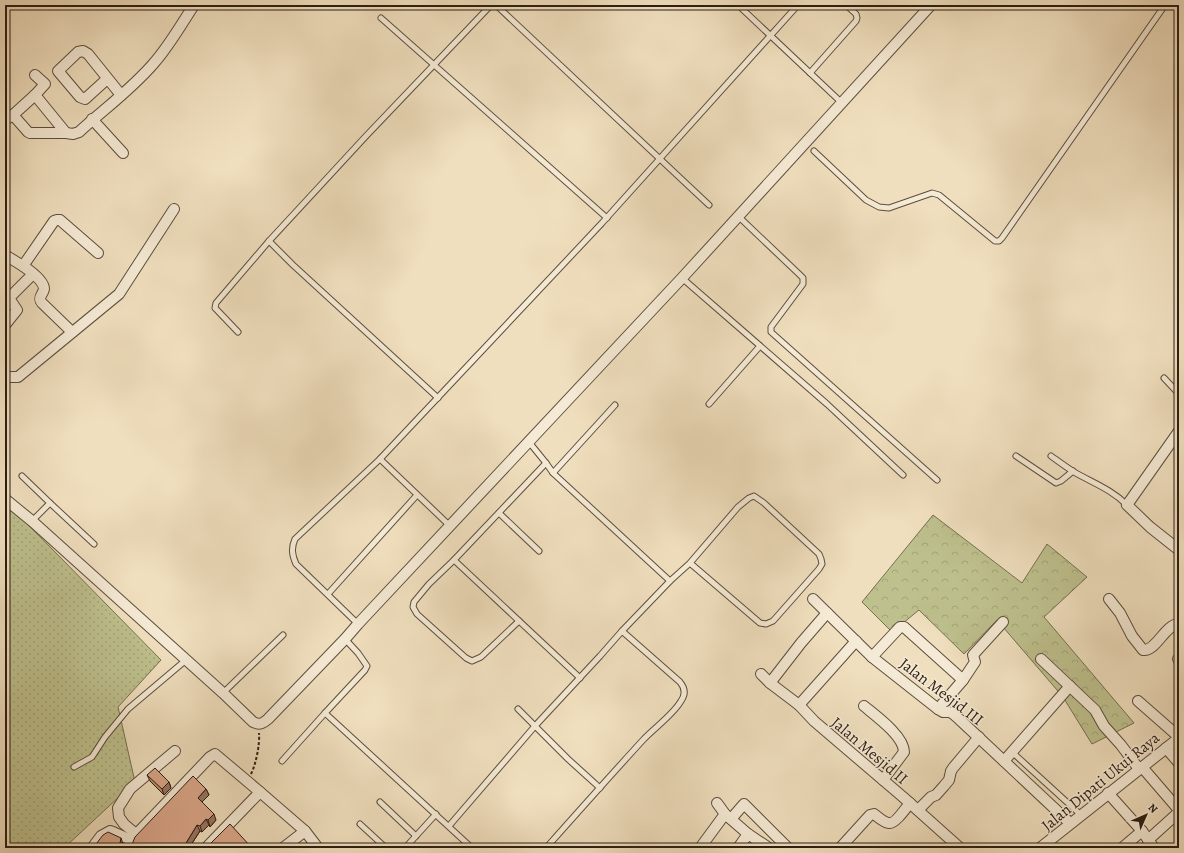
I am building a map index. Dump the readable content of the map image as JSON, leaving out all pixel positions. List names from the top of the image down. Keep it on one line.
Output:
{"streets":{"street":["Jalan Mesjid III","Jalan Mesjid II","Jalan Dipati Ukui Raya"]},"crossings":[["Jalan Mesjid III","Jalan Dipati Ukui Raya"]],"north":"top right"}
